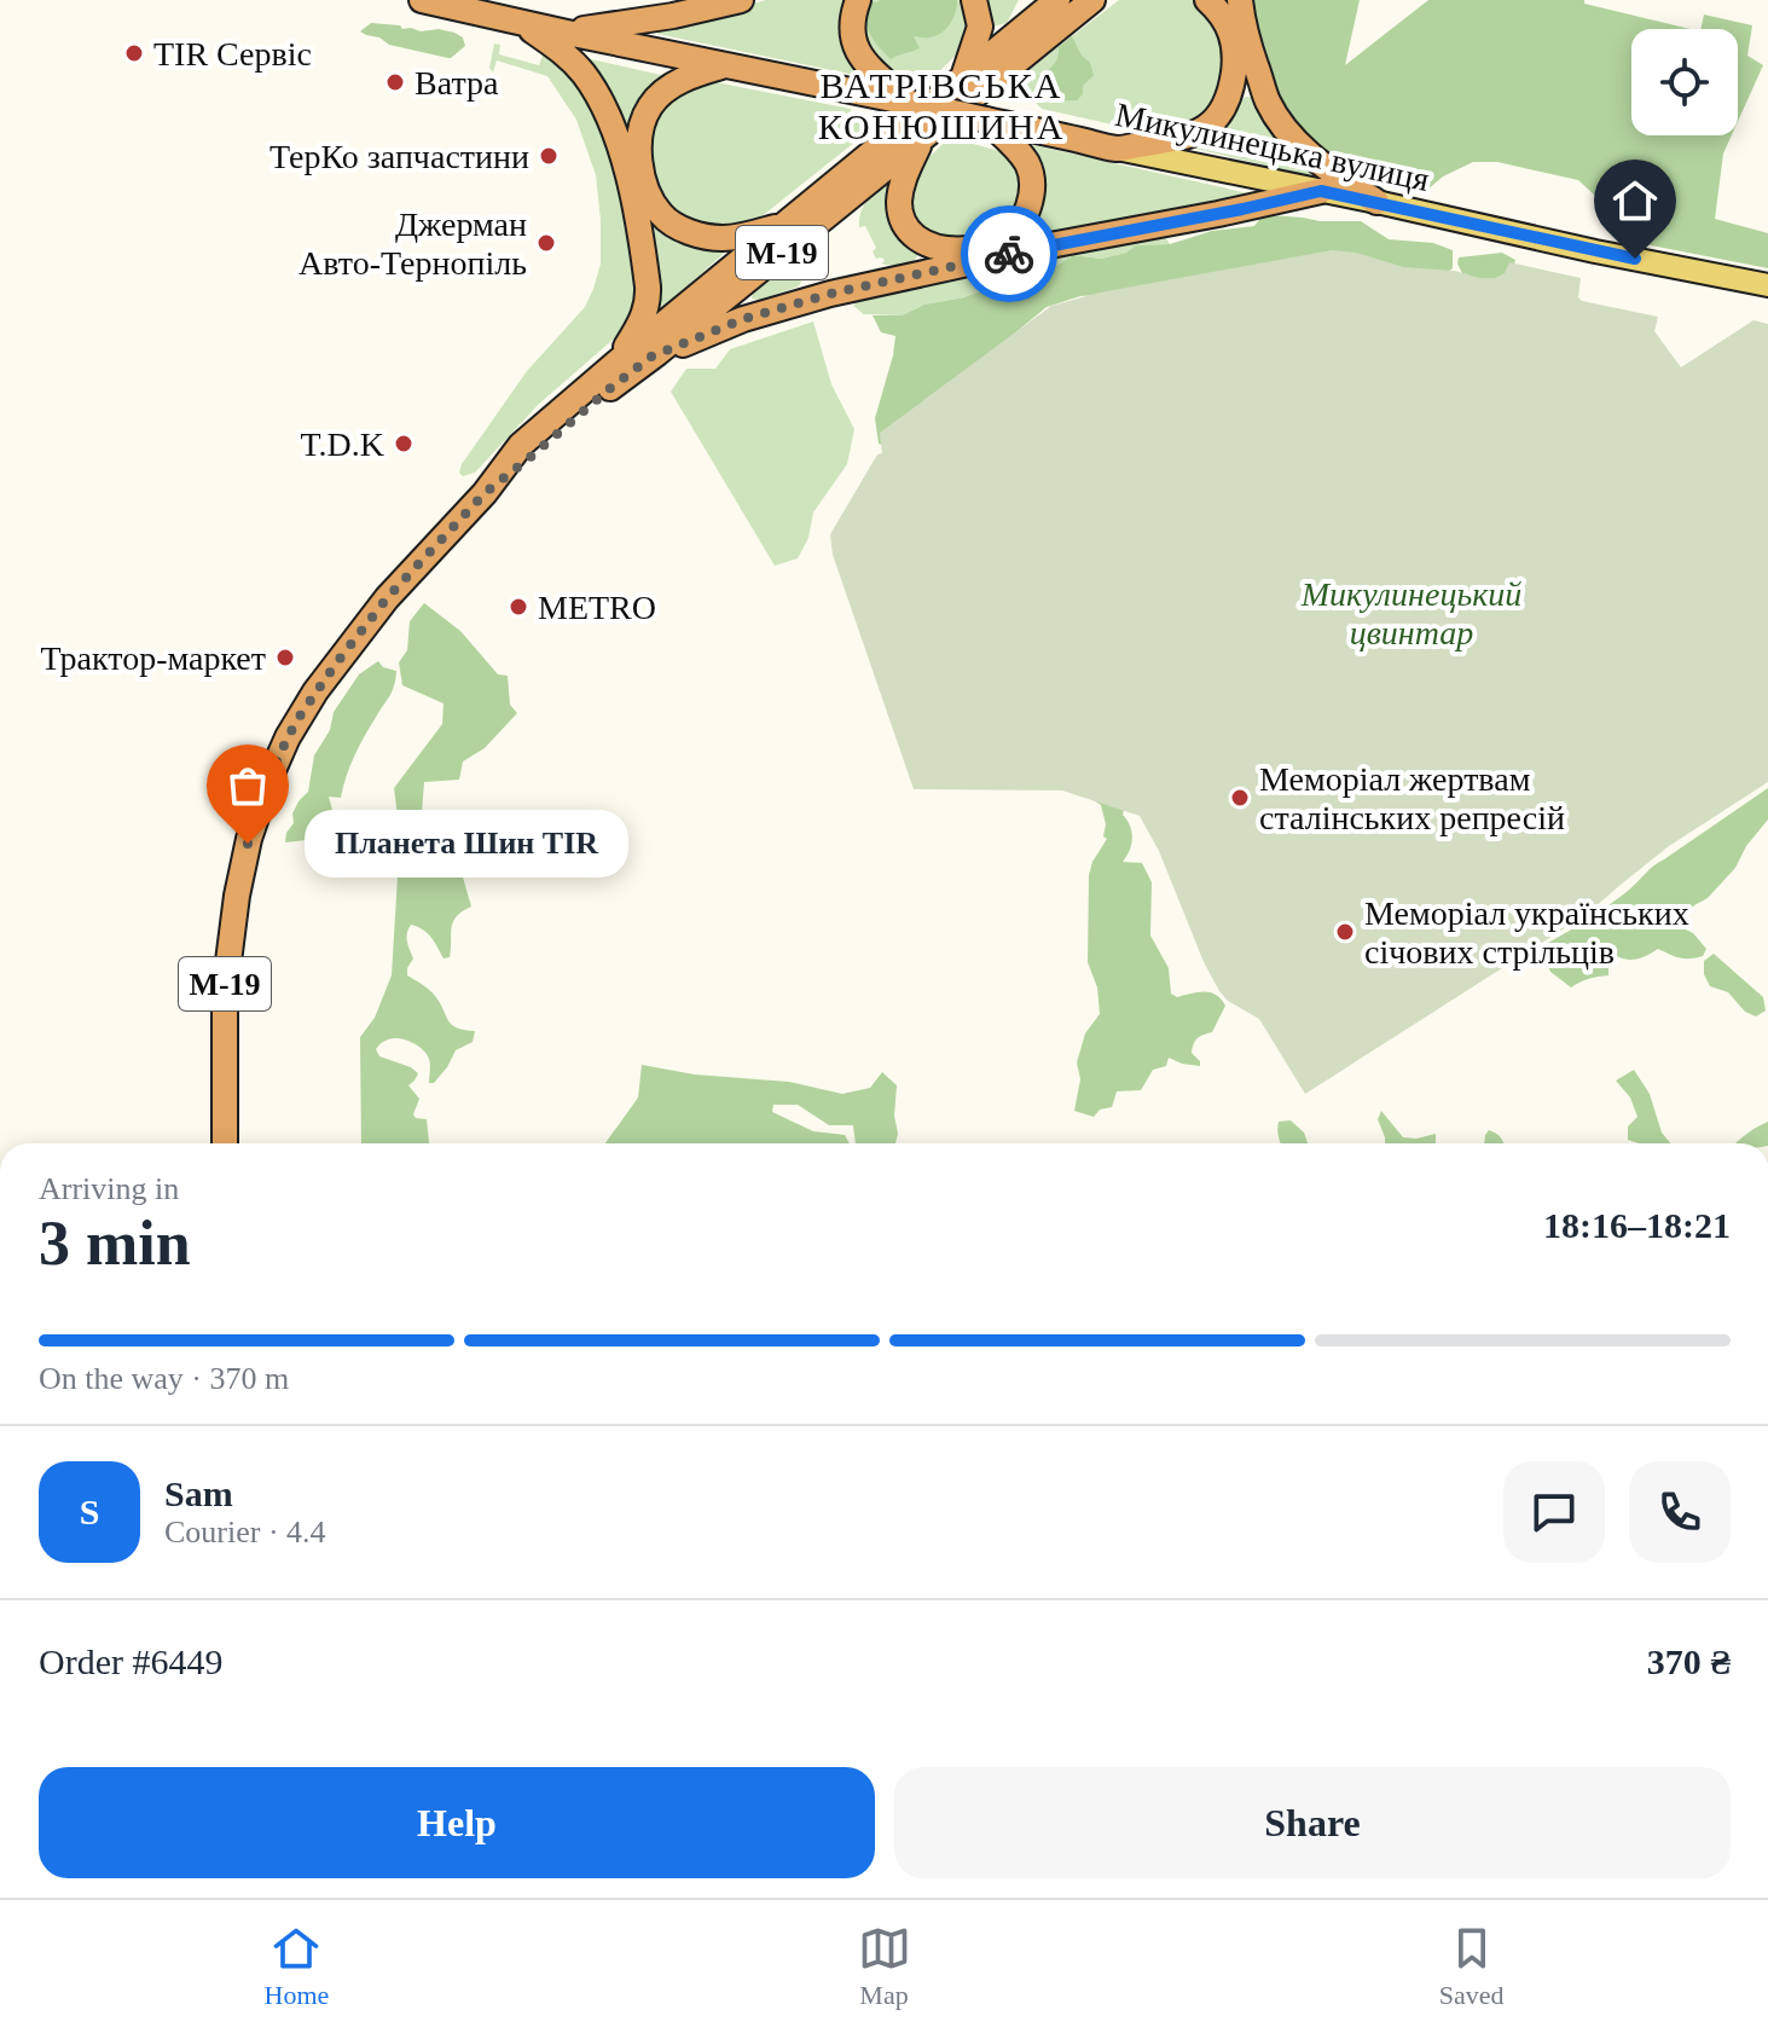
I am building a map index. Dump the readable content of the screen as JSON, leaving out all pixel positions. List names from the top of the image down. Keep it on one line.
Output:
{"streets":{"highway":["Микулинецька вулиця","М-19"]},"crossings":[["Микулинецька вулиця","М-19"]],"districts":["ВАТРІВСЬКА КОНЮШИНА"],"parks":["Микулинецький цвинтар"],"places":["TIR Сервіс","Ватра","ТерКо запчастини","Джерман Авто-Тернопіль","T.D.K","METRO","Трактор-маркет","Меморіал жертвам сталінських репресій","Планета Шин TIR","Меморіал українських січових стрільців"],"page":{"bubble":"Планета Шин TIR","heading":["3 min","Arriving in","18:16–18:21"],"panel":["Sam","Courier · 4.4","Order #6449","370 ₴"],"bar":"On the way · 370 m","round":"S","buttons":["Help","Share"],"tabs":["Home","Map","Saved"]}}
